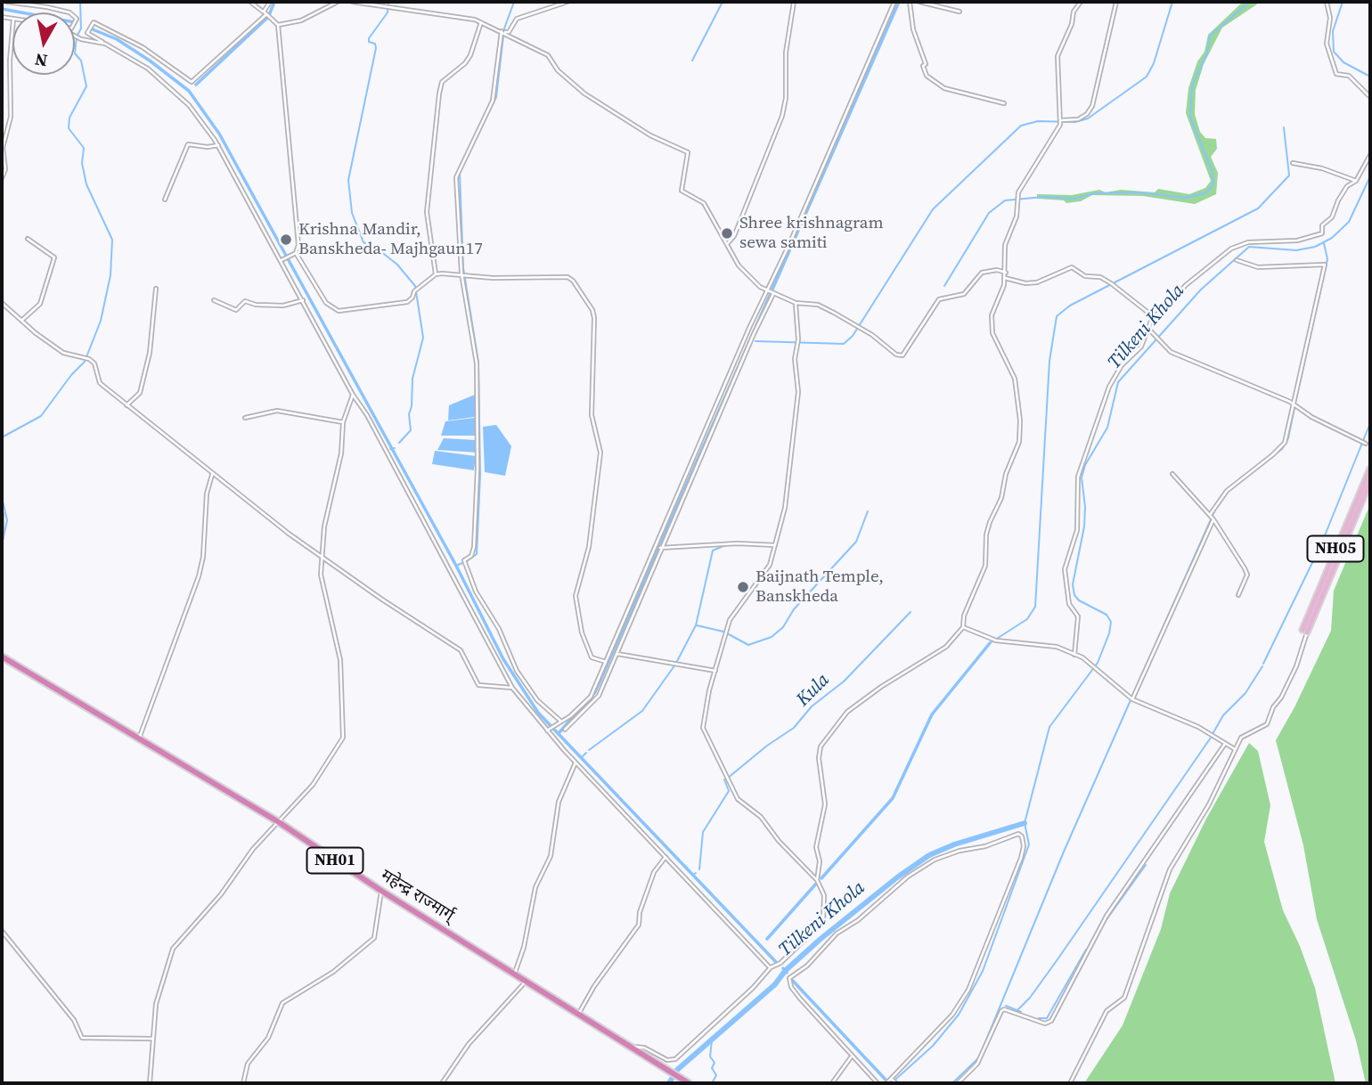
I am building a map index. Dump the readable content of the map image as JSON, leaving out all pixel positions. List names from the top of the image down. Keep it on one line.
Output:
{"streets":{"highway":["NH01","महेन्द्र राज्मार्ग्"],"main road":["NH05"]},"water":["Tilkeni Khola","Kula"],"places":["Shree krishnagram sewa samiti","Krishna Mandir, Banskheda- Majhgaun17","Baijnath Temple, Banskheda"],"north":"bottom"}
